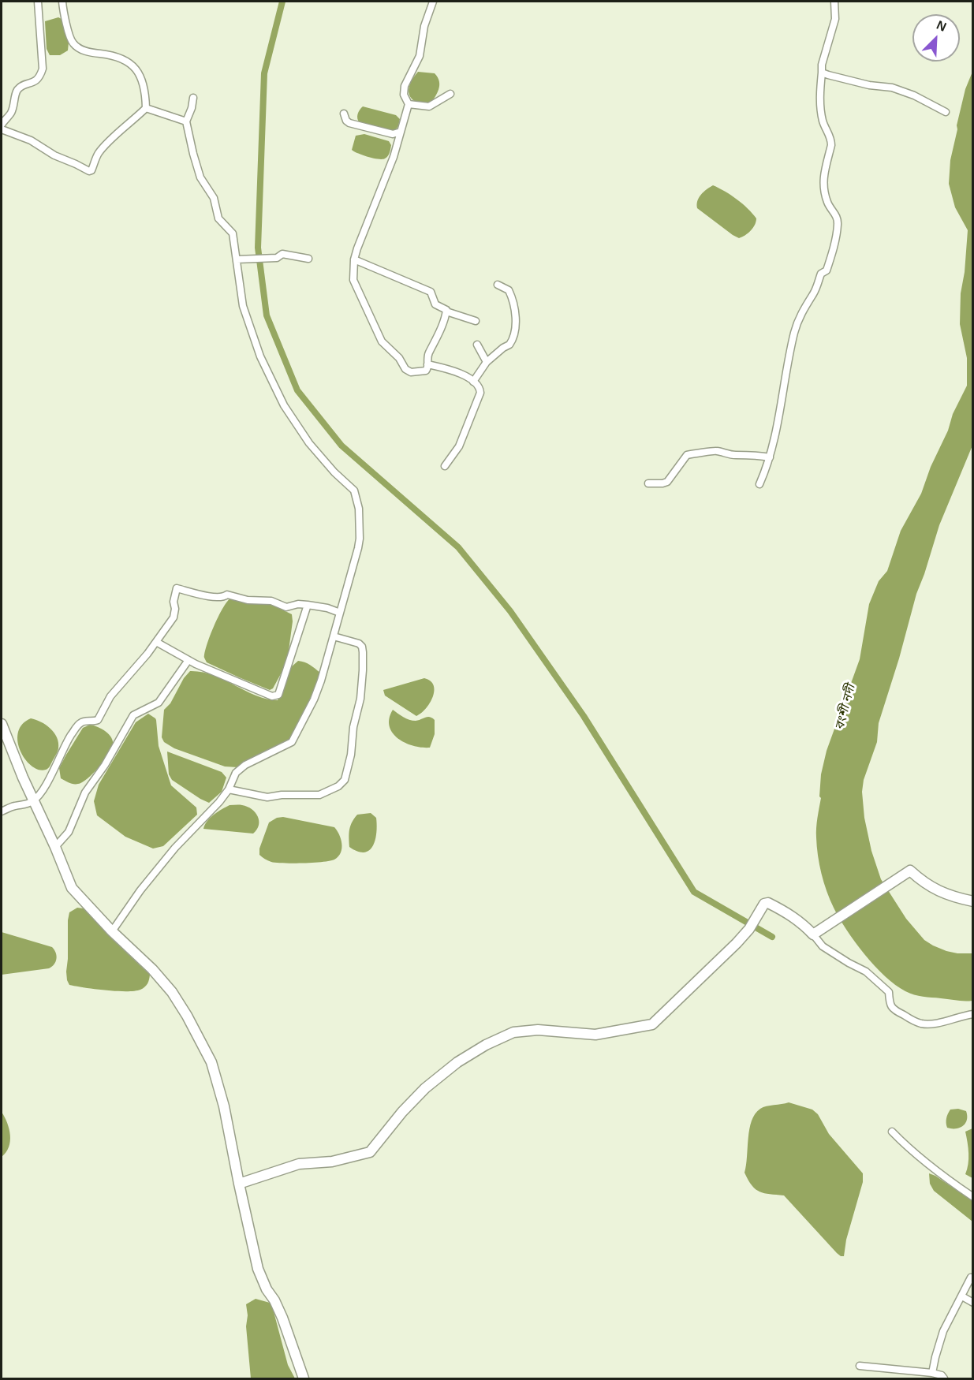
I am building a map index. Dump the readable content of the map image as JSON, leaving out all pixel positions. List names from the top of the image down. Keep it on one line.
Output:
{"water":["বংশী নদী"],"north":"top right"}
